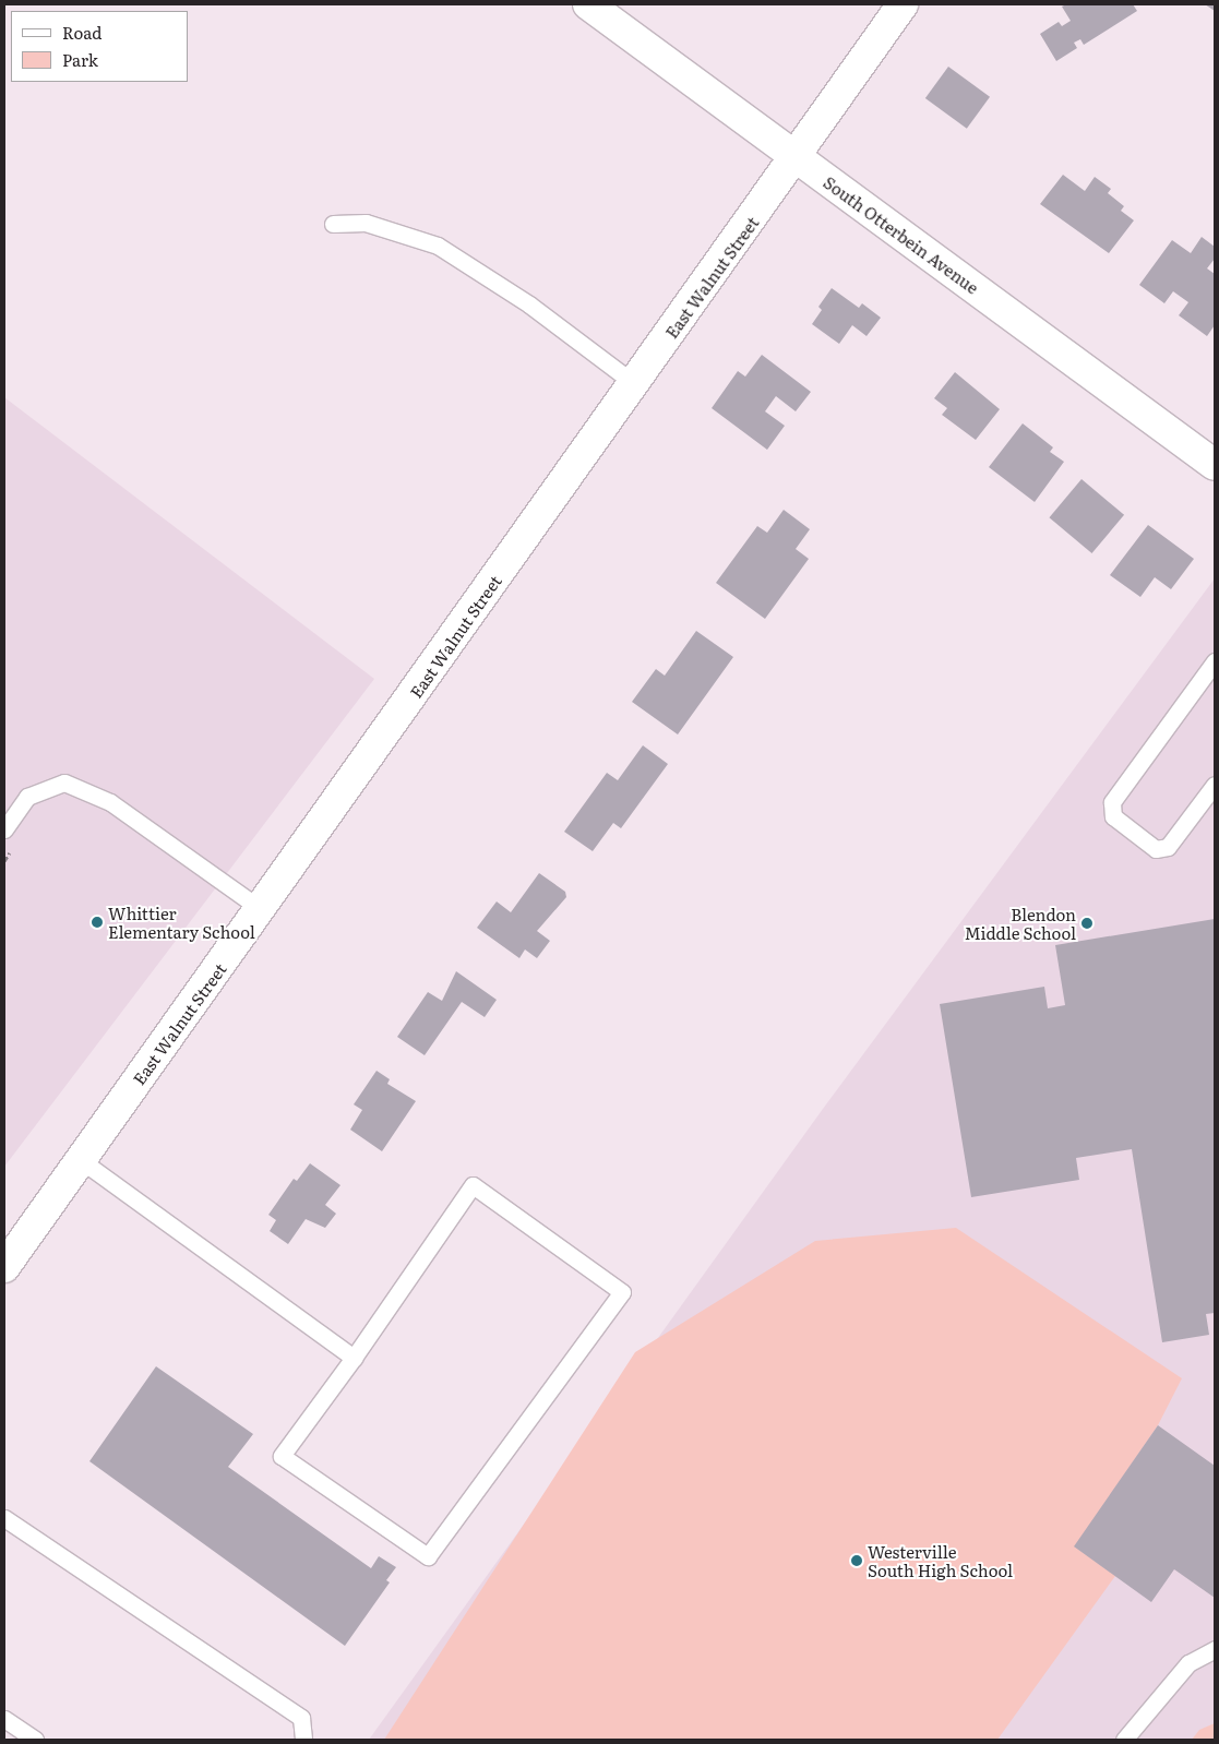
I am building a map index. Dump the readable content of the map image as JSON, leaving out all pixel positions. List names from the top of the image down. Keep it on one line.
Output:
{"streets":{"main road":["South Otterbein Avenue","East Walnut Street"]},"crossings":[["South Otterbein Avenue","East Walnut Street"]],"places":["Whittier Elementary School","Blendon Middle School","Westerville South High School"],"legend":["Road","Park"]}
